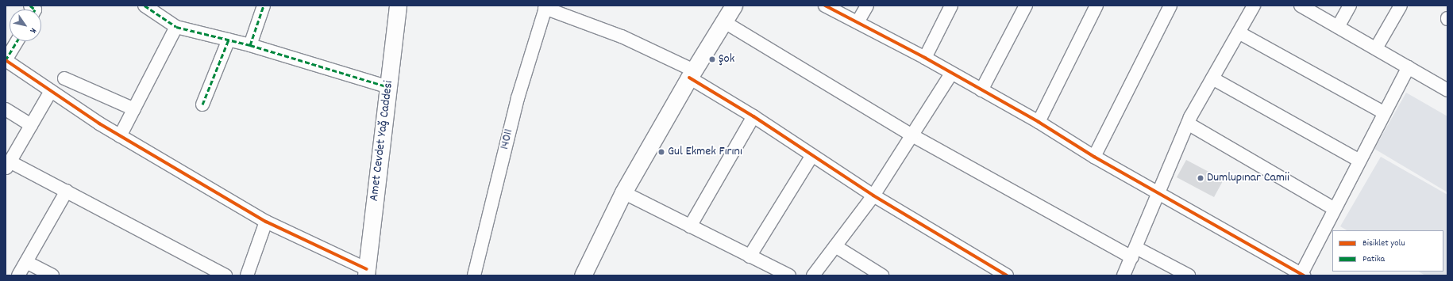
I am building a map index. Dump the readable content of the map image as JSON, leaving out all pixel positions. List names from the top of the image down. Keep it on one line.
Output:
{"streets":{"main road":["Amet Cevdet Yağ Caddesi"],"street":["14011"]},"places":["Şok","Gul Ekmek Fırını","Dumlupınar Camii"],"legend":["Bisiklet yolu","Patika"],"north":"bottom right"}
